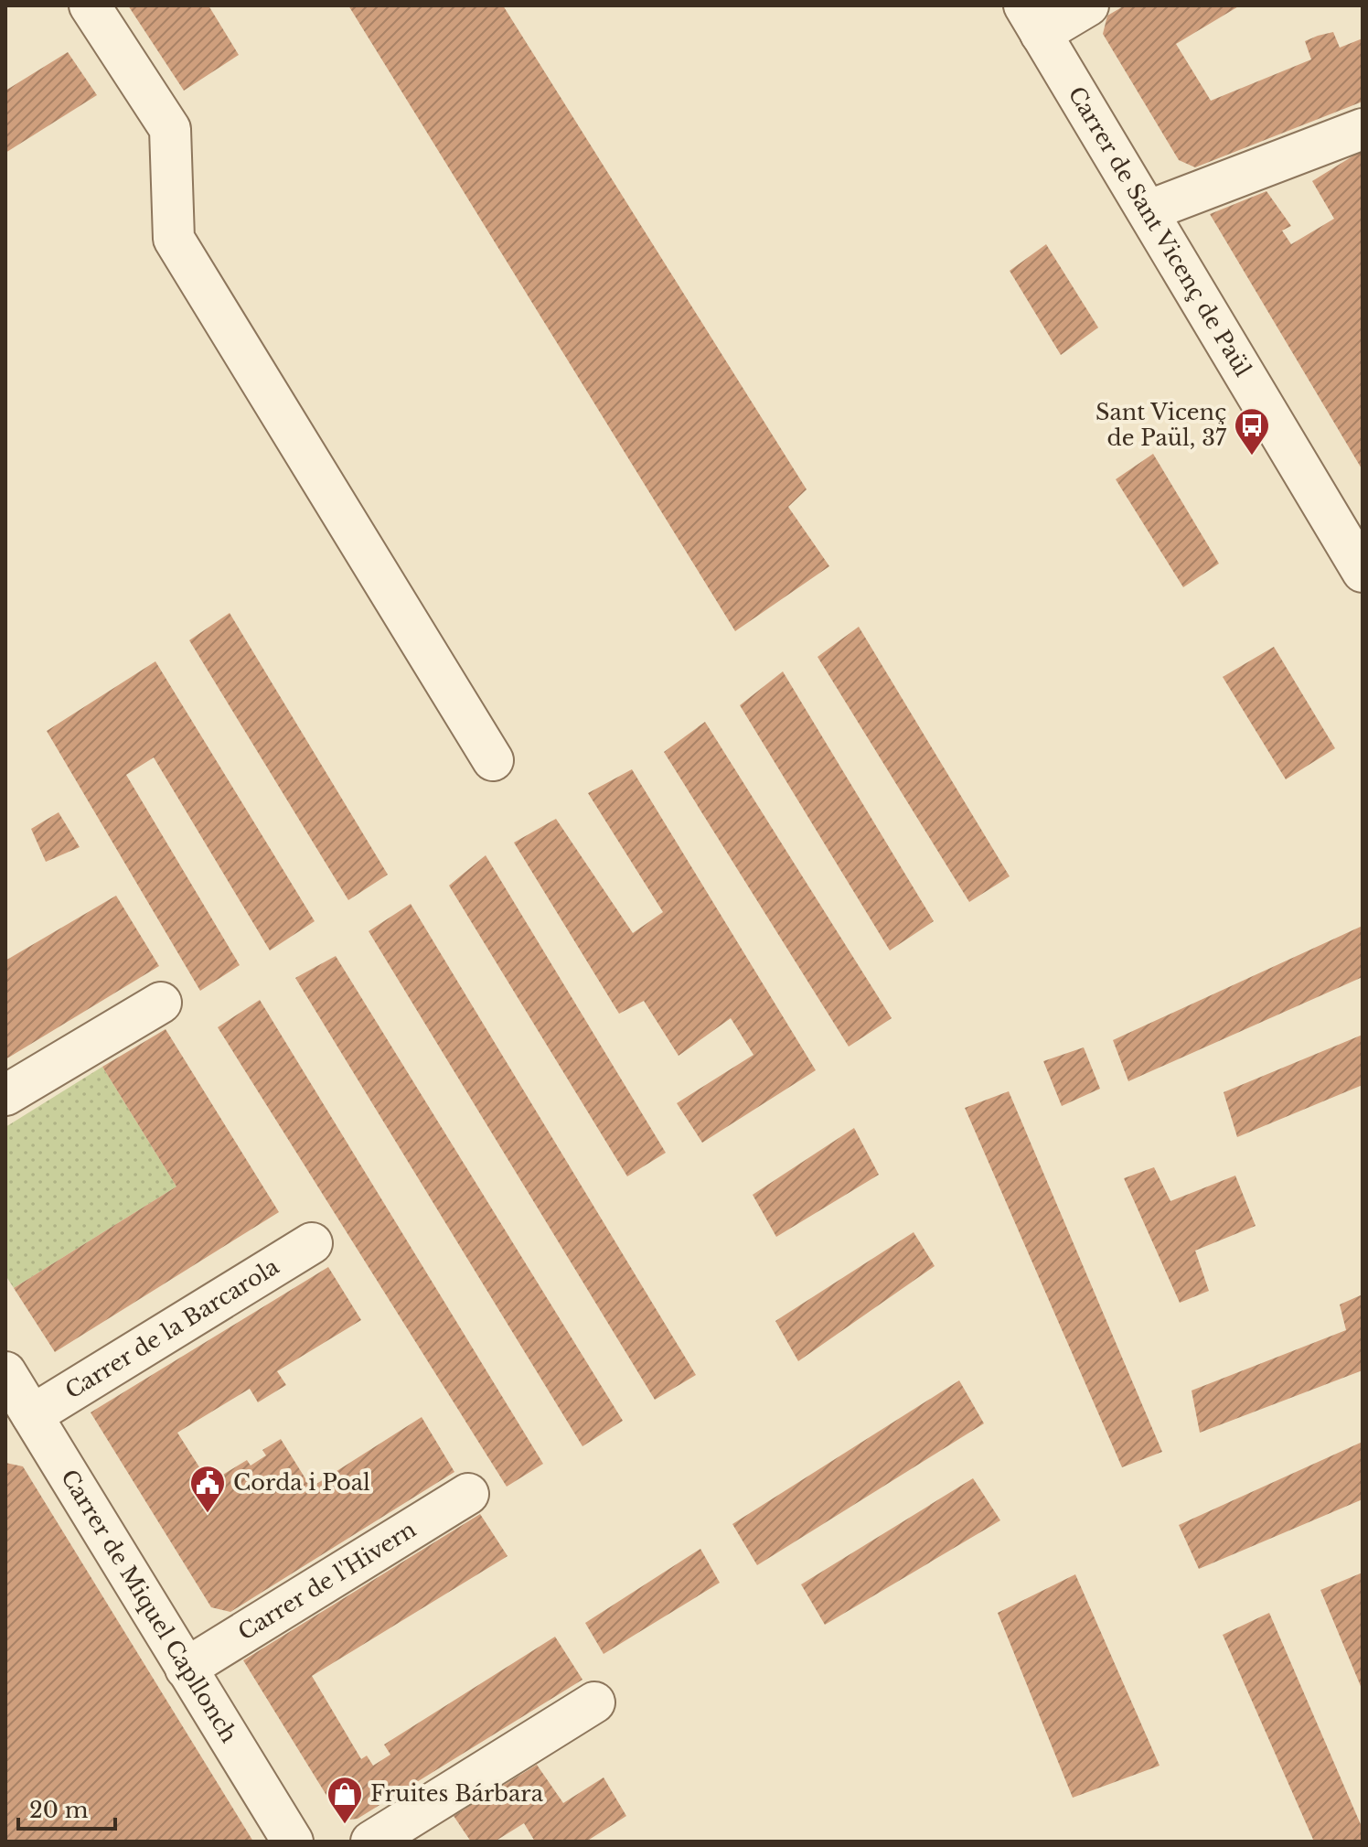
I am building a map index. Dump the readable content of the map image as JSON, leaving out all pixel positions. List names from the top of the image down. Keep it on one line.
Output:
{"streets":{"street":["Carrer de Sant Vicenç de Paül","Carrer de la Barcarola","Carrer de l'Hivern","Carrer de Miquel Capllonch"]},"crossings":[["Carrer de la Barcarola","Carrer de Miquel Capllonch"],["Carrer de l'Hivern","Carrer de Miquel Capllonch"]],"places":{"bus stop":["Sant Vicenç de Paül, 37"],"public building":["Corda i Poal"],"shop":["Fruites Bárbara"]},"scale_bar":"20 m"}
